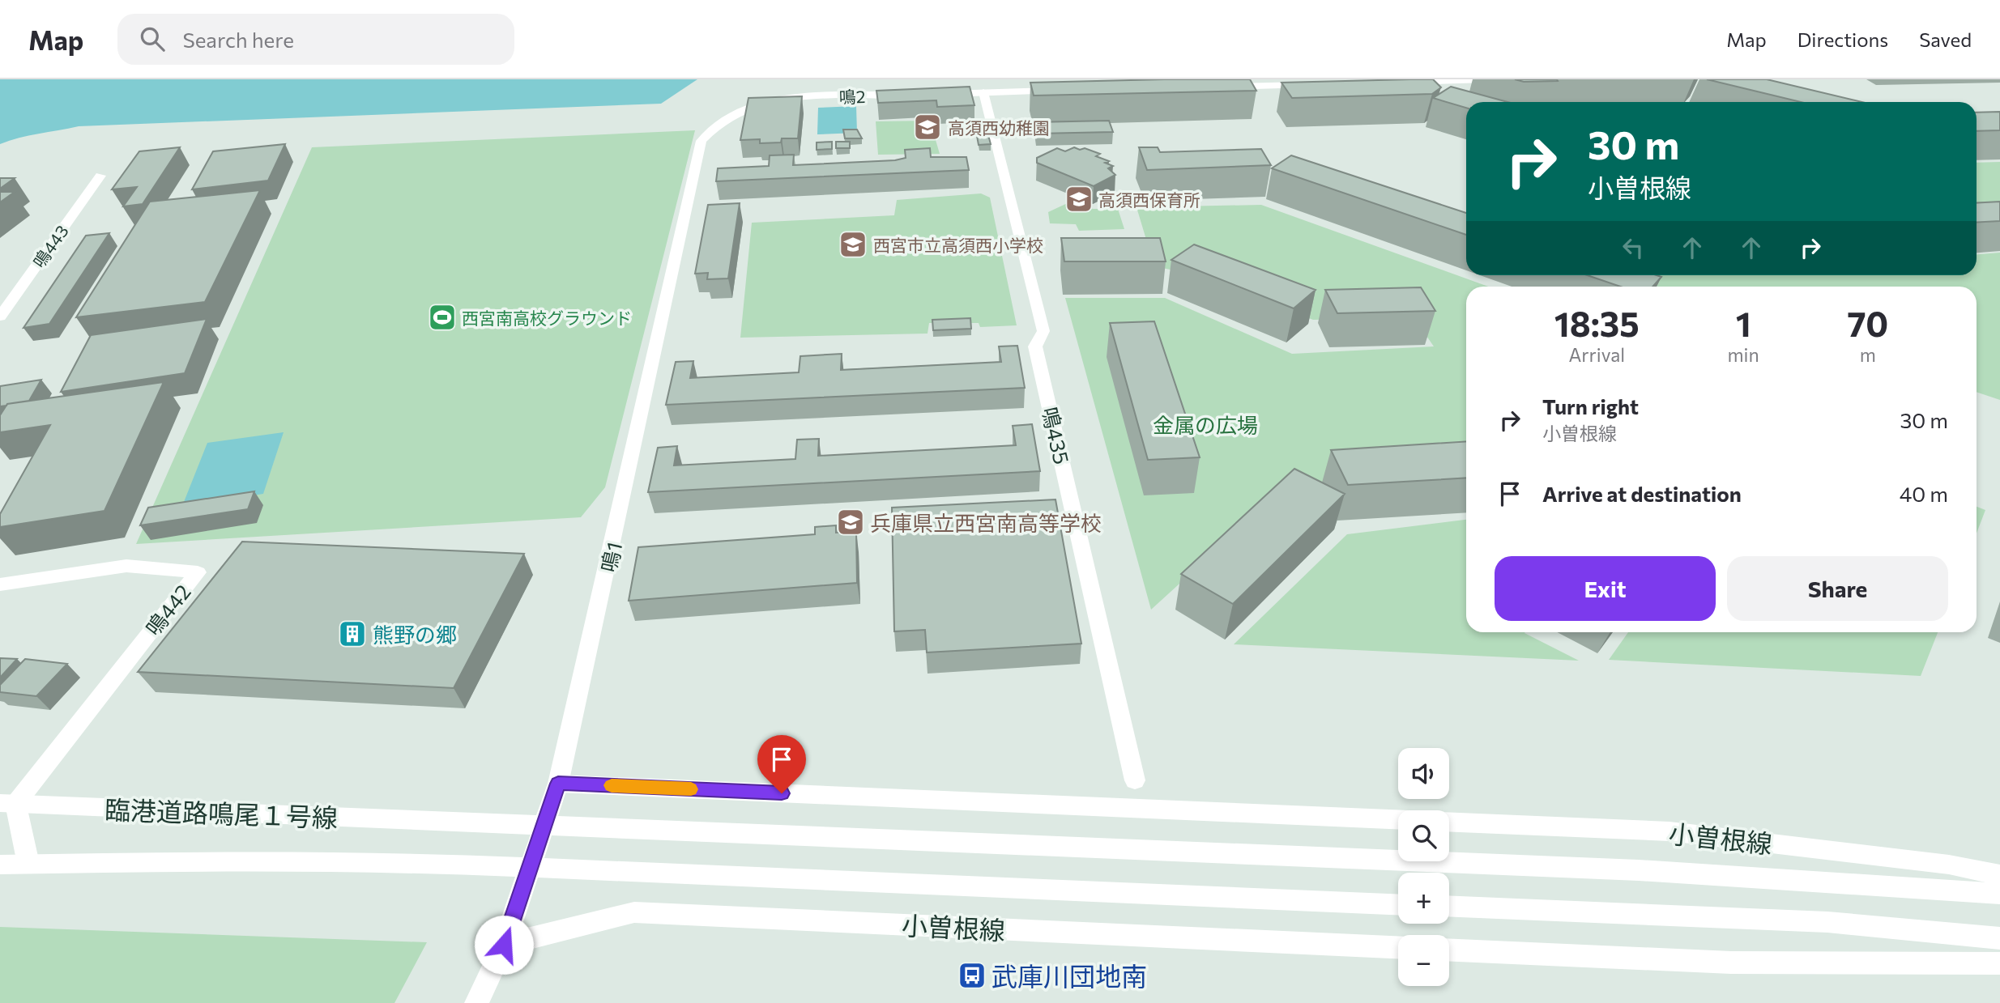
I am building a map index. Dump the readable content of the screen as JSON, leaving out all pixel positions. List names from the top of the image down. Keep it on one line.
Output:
{"streets":{"street":["鳴2","鳴443","鳴435","鳴1","鳴442","臨港道路鳴尾１号線","小曽根線"]},"crossings":[["鳴2","鳴1"],["鳴1","小曽根線"],["鳴442","臨港道路鳴尾１号線"]],"parks":["金属の広場"],"places":{"school or university":["高須西幼稚園","高須西保育所","西宮市立高須西小学校","兵庫県立西宮南高等学校"],"sports":["西宮南高校グラウンド"],"building":["熊野の郷"],"bus stop":["武庫川団地南"]},"page":{"header":"Map","search":"Search here","nav":["Map","Directions","Saved"],"turn":["30 m","小曽根線"],"eta":["18:35","Arrival","1","min","70","m"],"list":[{"name":"Turn right","note":"小曽根線","value":"30 m"},{"name":"Arrive at destination","value":"40 m"}],"buttons":["Exit","Share"],"map_buttons":["+","−"]}}
